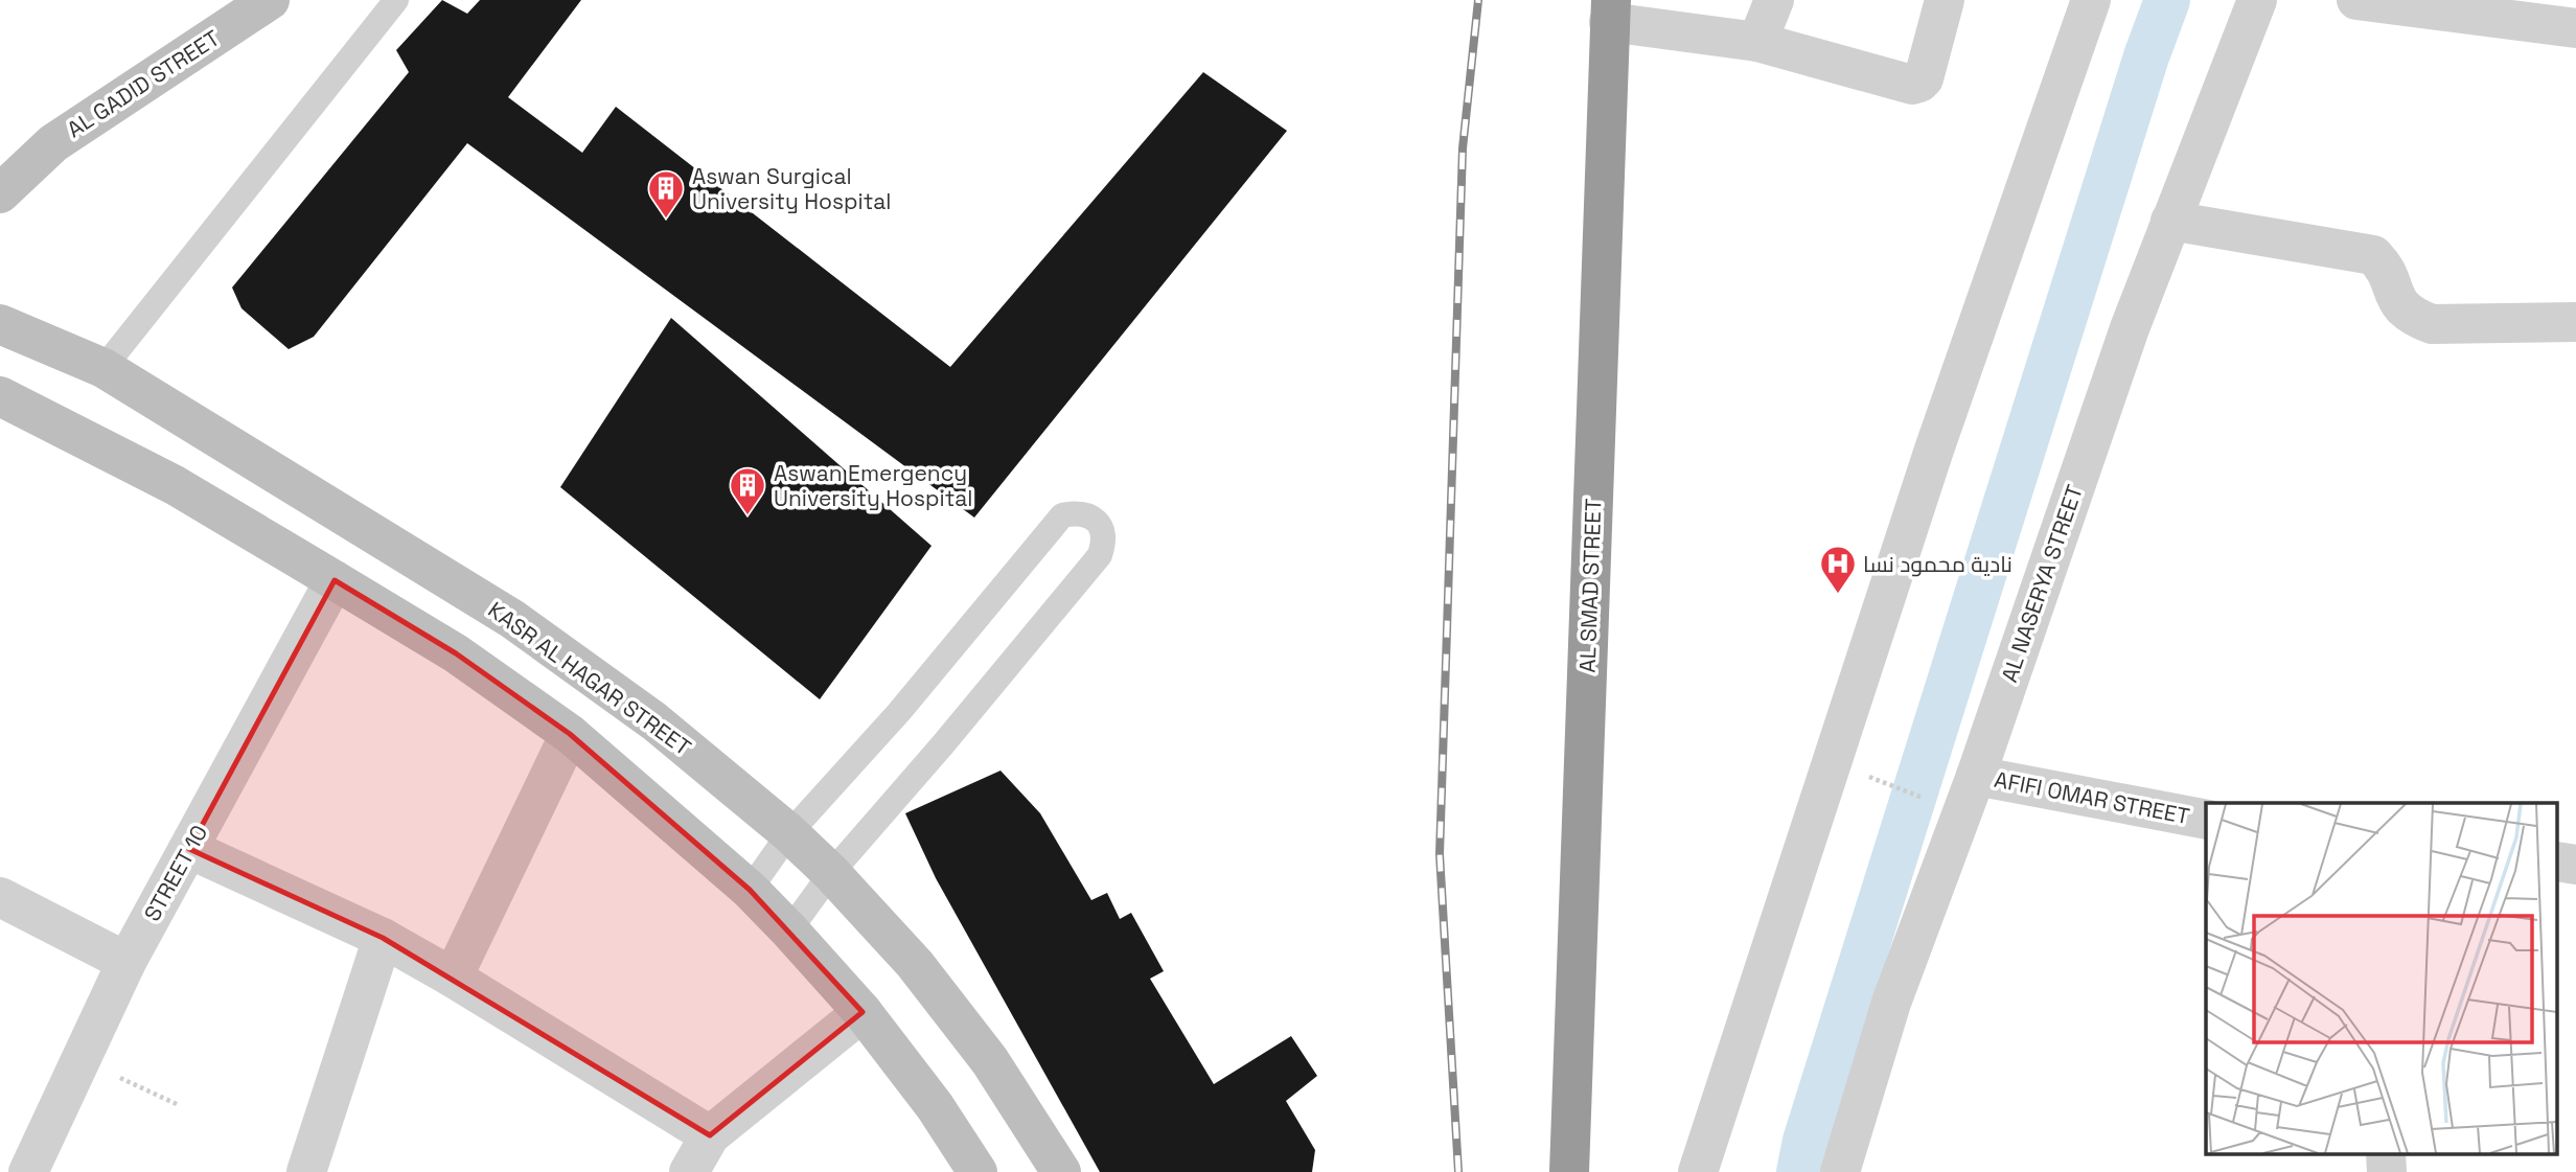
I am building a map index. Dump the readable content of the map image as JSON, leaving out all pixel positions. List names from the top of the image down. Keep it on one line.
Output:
{"streets":{"highway":["AL SMAD STREET"],"main road":["AL GADID STREET","KASR AL HAGAR STREET"],"street":["AL NASERYA STREET","AFIFI OMAR STREET","STREET 10"]},"crossings":[["AL NASERYA STREET","AFIFI OMAR STREET"]],"places":{"building":["Aswan Surgical University Hospital","Aswan Emergency University Hospital"],"hospital":["نادية محمود نسا"]}}
